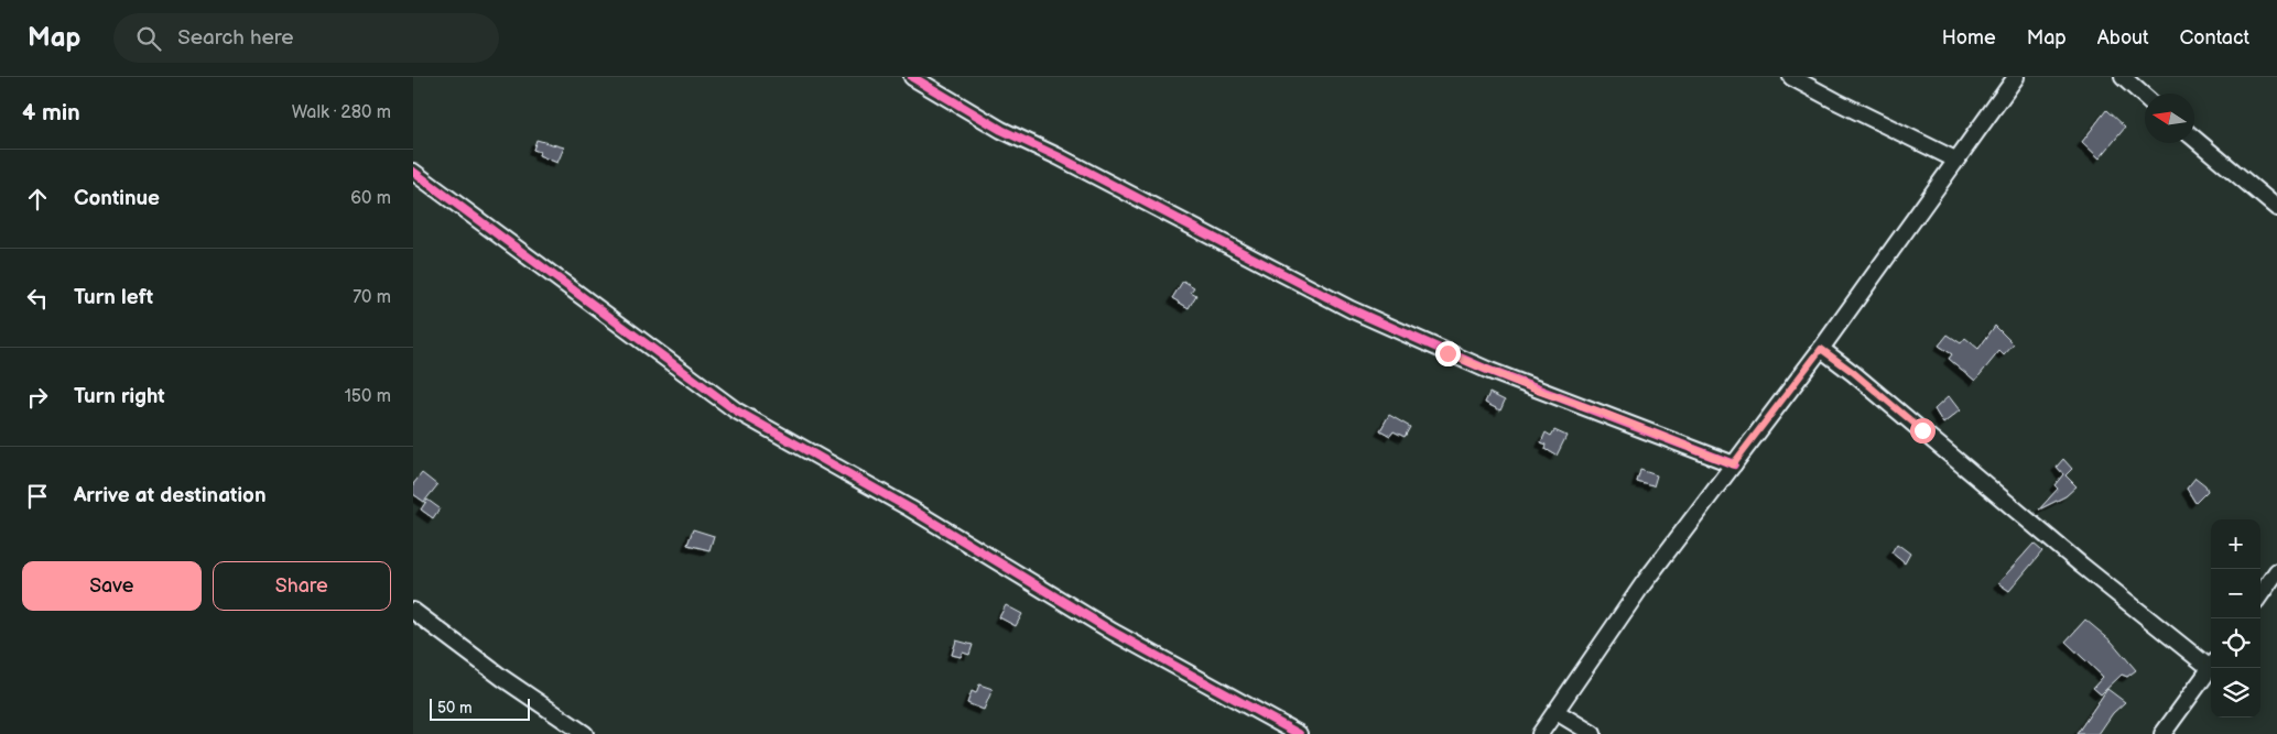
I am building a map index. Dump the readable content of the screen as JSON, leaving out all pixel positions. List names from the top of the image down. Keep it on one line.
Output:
{"scale_bar":"50 m","north":"left","page":{"header":"Map","search":"Search here","nav":["Home","Map","About","Contact"],"heading":["4 min","Walk · 280 m"],"list":[["Continue","60 m"],["Turn left","70 m"],["Turn right","150 m"],"Arrive at destination"],"map_buttons":["+","−"],"buttons":["Save","Share"],"scale":"50 m"}}
